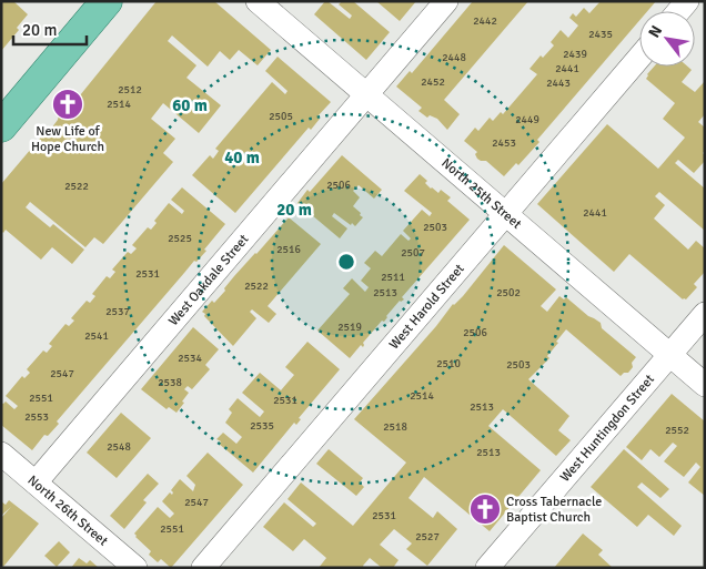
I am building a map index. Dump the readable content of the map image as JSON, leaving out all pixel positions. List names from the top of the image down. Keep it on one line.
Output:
{"streets":{"street":["North 25th Street","West Oakdale Street","West Harold Street","West Huntingdon Street","North 26th Street"]},"crossings":[["North 25th Street","West Oakdale Street"],["North 25th Street","West Harold Street"],["North 25th Street","West Huntingdon Street"],["West Oakdale Street","North 26th Street"]],"places":{"church":["New Life of Hope Church","Cross Tabernacle Baptist Church"]},"house_numbers":["2442","2435","2439","2448","2441","2452","2443","2512","2514","2505","2449","2453","2506","2522","2441","2503","2525","2516","2507","2531","2511","2522","2513","2502","2537","2519","2506","2541","2534","2510","2503","2547","2538","2514","2551","2531","2513","2553","2535","2518","2552","2548","2513","2547","2531","2551","2527"],"scale_bar":"20 m","north":"top left","rings":["60 m","40 m","20 m"]}
